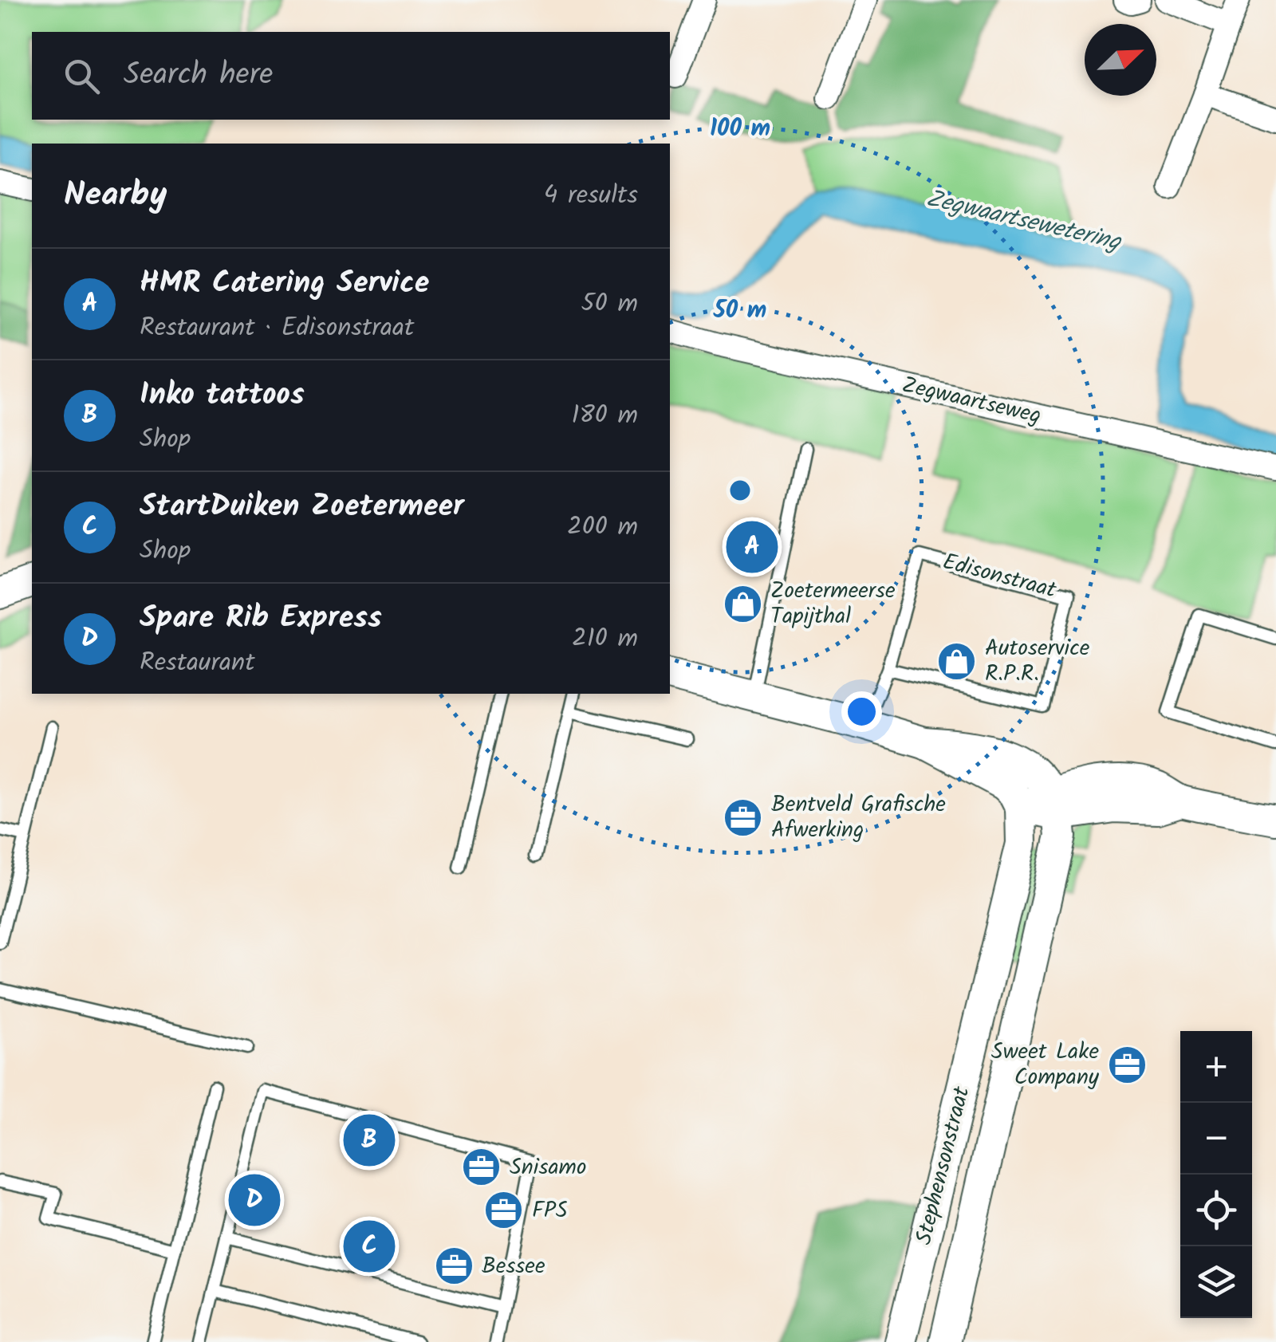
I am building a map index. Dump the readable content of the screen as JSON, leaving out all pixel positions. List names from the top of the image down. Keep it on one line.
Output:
{"streets":{"street":["Zegwaartseweg","Stephensonstraat"],"lane":["Edisonstraat"]},"water":["Zegwaartsewetering"],"places":{"shop":["Zoetermeerse Tapijthal","Autoservice R.P.R."],"office":["Bentveld Grafische Afwerking","Sweet Lake Company","Snisamo","FPS","Bessee"]},"north":"top right","page":{"search":"Search here","heading":["Nearby","4 results"],"list":[{"mark":"A","name":"HMR Catering Service","note":"Restaurant · Edisonstraat","value":"50 m"},{"mark":"B","name":"Inko tattoos","note":"Shop","value":"180 m"},{"mark":"C","name":"StartDuiken Zoetermeer","note":"Shop","value":"200 m"},{"mark":"D","name":"Spare Rib Express","note":"Restaurant","value":"210 m"}],"pins":["A","B","D","C"],"map_buttons":["+","−"]},"rings":["100 m","50 m"]}
